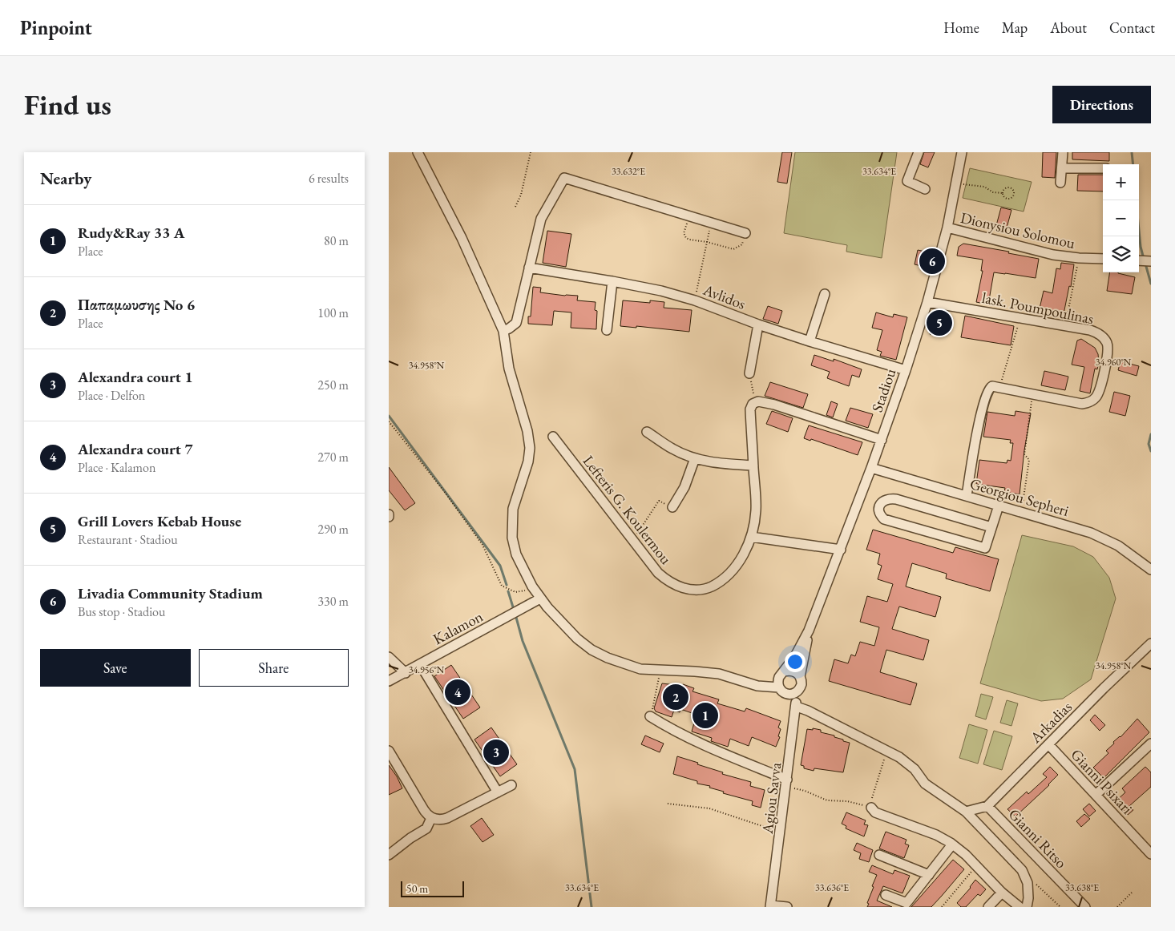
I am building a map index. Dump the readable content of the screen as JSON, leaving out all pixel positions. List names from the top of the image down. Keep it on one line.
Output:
{"streets":{"street":["Dionysiou Solomou","Avlidos","lask. Poumpoulinas","Stadiou","Georgiou Sepheri","Lefteris G. Koulermou","Kalamon","Arkadias","Gianni Psixari","Agiou Savva","Gianni Ritso"]},"crossings":[["Dionysiou Solomou","Stadiou"],["Avlidos","Stadiou"],["lask. Poumpoulinas","Stadiou"],["Stadiou","Georgiou Sepheri"],["Stadiou","Agiou Savva"],["Arkadias","Gianni Psixari"],["Arkadias","Gianni Ritso"]],"scale_bar":"50 m","page":{"header":"Pinpoint","nav":["Home","Map","About","Contact"],"buttons":["Directions",["Save","Share"]],"title":"Find us","heading":["Nearby","6 results"],"map_buttons":["+","−"],"list":[{"mark":"1","name":"Rudy&Ray 33 A","note":"Place","value":"80 m"},{"mark":"2","name":"Παπαμωυσης No 6","note":"Place","value":"100 m"},{"mark":"3","name":"Alexandra court 1","note":"Place · Delfon","value":"250 m"},{"mark":"4","name":"Alexandra court 7","note":"Place · Kalamon","value":"270 m"},{"mark":"5","name":"Grill Lovers Kebab House","note":"Restaurant · Stadiou","value":"290 m"},{"mark":"6","name":"Livadia Community Stadium","note":"Bus stop · Stadiou","value":"330 m"}],"pins":["6","5","4","2","1","3"],"scale":"50 m"},"coordinates":["33.632°E","33.634°E","34.960°N","34.958°N","34.956°N","33.636°E","33.638°E"]}
